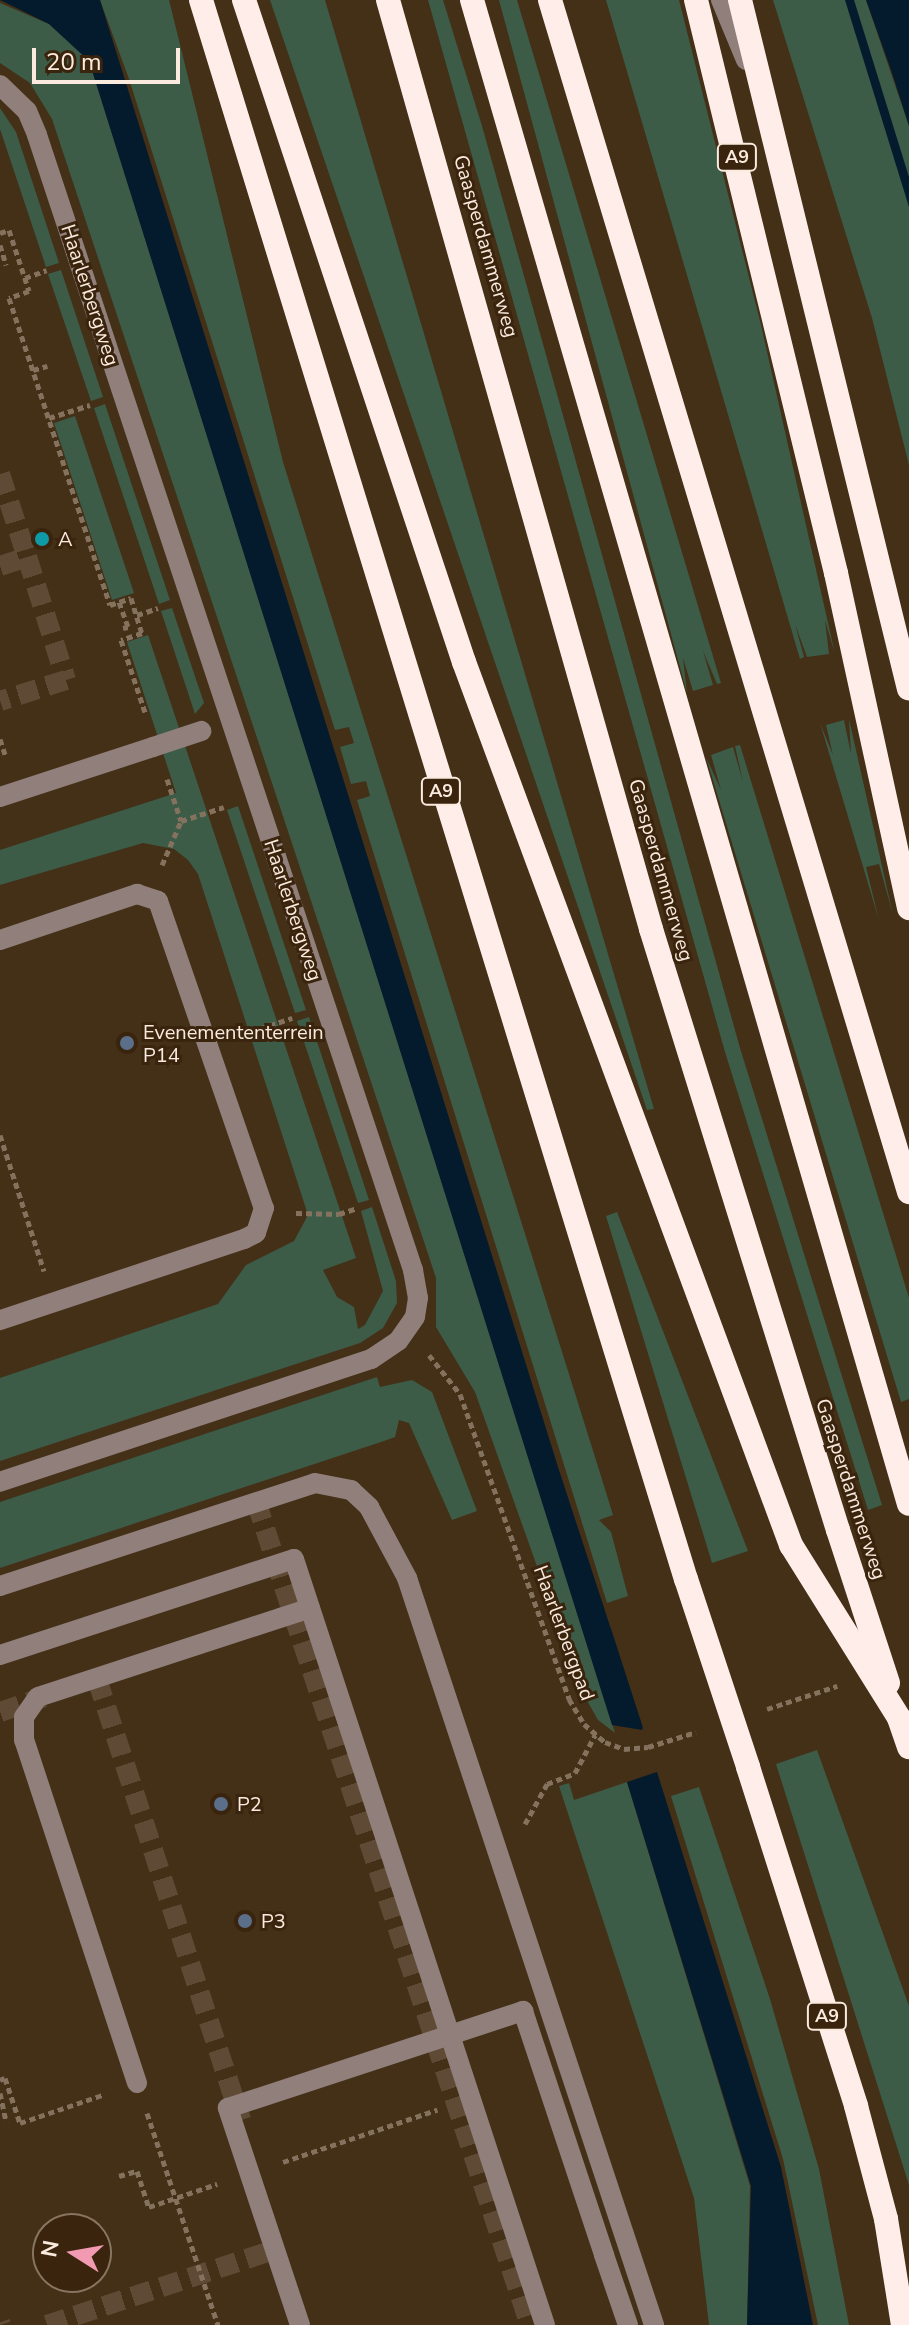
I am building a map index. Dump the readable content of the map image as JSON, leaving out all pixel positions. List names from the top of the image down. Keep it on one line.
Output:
{"streets":{"highway":["A9","Gaasperdammerweg"],"street":["Haarlerbergweg"],"path":["Haarlerbergpad"]},"crossings":[["Haarlerbergweg","Haarlerbergpad"]],"places":["A","Evenemententerrein P14","P2","P3"],"scale_bar":"20 m","north":"left"}
